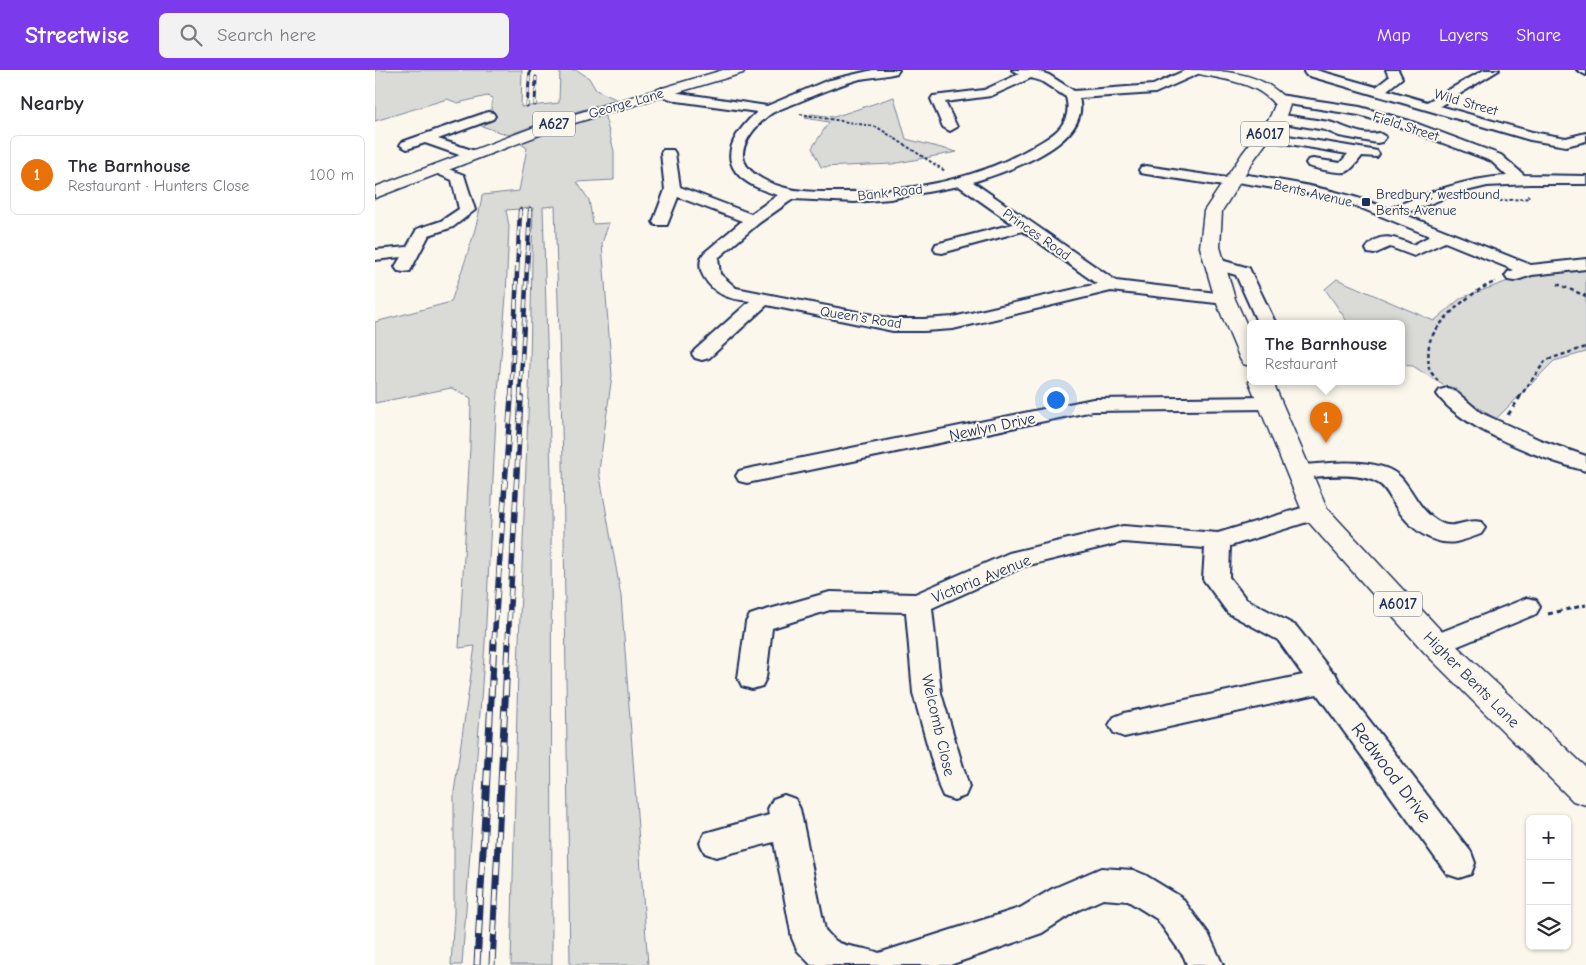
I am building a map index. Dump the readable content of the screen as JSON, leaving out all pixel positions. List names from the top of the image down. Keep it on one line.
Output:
{"streets":{"main road":["George Lane","A627","A6017","Higher Bents Lane"],"street":["Wild Street","Field Street","Bank Road","Bents Avenue","Princes Road","Queen's Road","Newlyn Drive","Victoria Avenue","Welcomb Close","Redwood Drive"]},"crossings":[["Field Street","A6017"],["A6017","Bents Avenue"],["A6017","Queen's Road"],["Bank Road","Princes Road"],["Bank Road","Queen's Road"],["Princes Road","Queen's Road"],["Newlyn Drive","Higher Bents Lane"],["Victoria Avenue","Higher Bents Lane"],["Victoria Avenue","Welcomb Close"],["Victoria Avenue","Redwood Drive"]],"places":{"transit":["Bredbury, westbound Bents Avenue"]},"page":{"header":"Streetwise","search":"Search here","nav":["Map","Layers","Share"],"heading":"Nearby","list":[{"mark":"1","name":"The Barnhouse","note":"Restaurant · Hunters Close","value":"100 m"}],"popup":["The Barnhouse","Restaurant"],"pins":"1","map_buttons":["+","−"]}}
